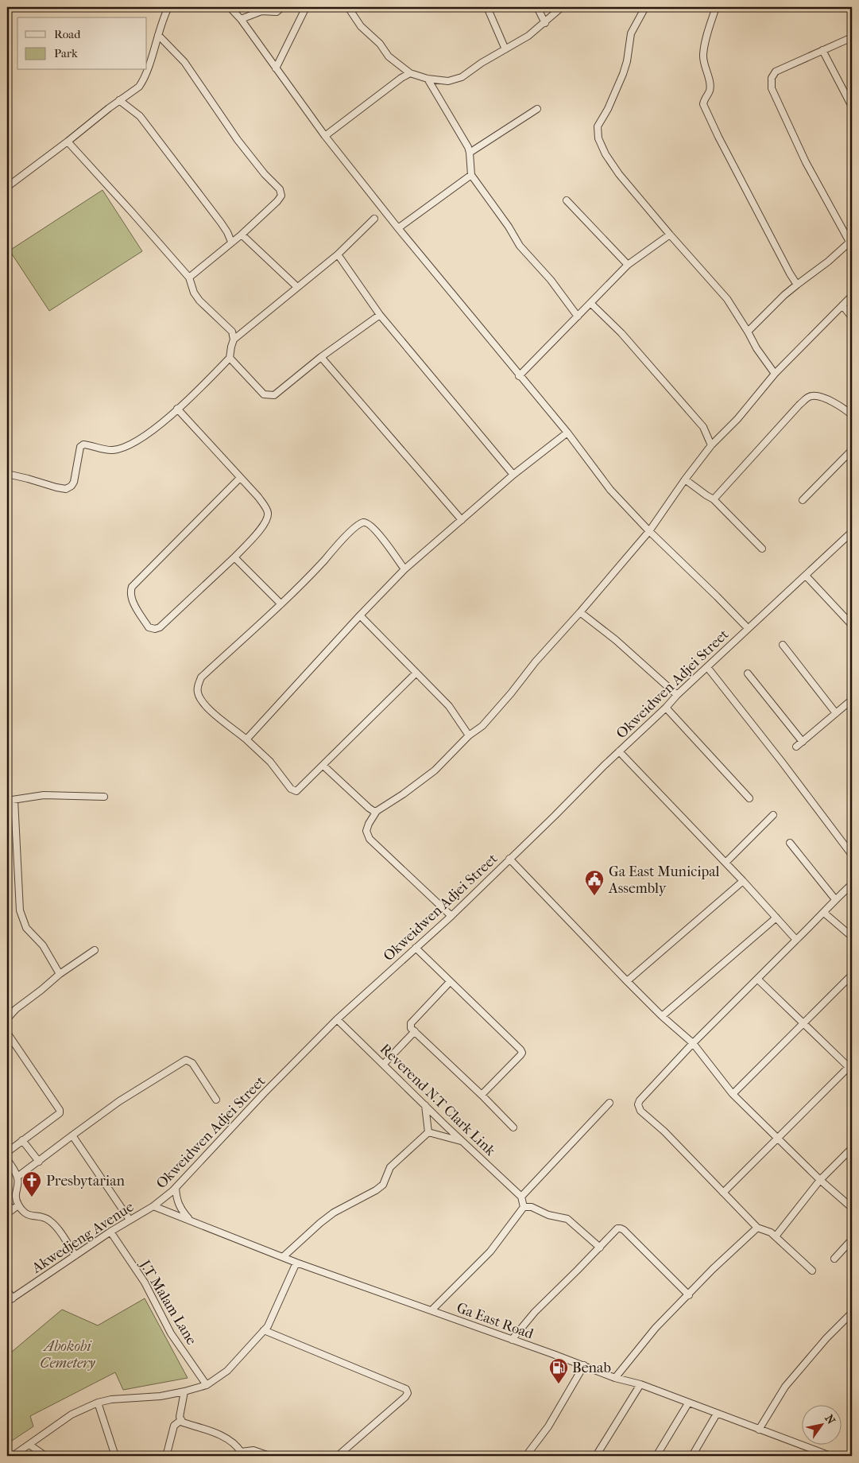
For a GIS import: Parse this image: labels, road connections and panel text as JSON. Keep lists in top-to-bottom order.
{
  "streets": {
    "street": [
      "Okweidwen Adjei Street",
      "Reverend N.T Clark Link",
      "Akwedjeng Avenue",
      "J.T Malam Lane",
      "Ga East Road"
    ]
  },
  "crossings": [
    ["Okweidwen Adjei Street", "Reverend N.T Clark Link"],
    ["Okweidwen Adjei Street", "Akwedjeng Avenue"],
    ["Okweidwen Adjei Street", "Ga East Road"],
    ["Akwedjeng Avenue", "J.T Malam Lane"],
    ["Akwedjeng Avenue", "Ga East Road"]
  ],
  "parks": ["Abokobi Cemetery"],
  "places": {
    "public building": ["Ga East Municipal Assembly"],
    "church": ["Presbytarian"],
    "fuel station": ["Benab"]
  },
  "legend": ["Road", "Park"],
  "north": "top right"
}
